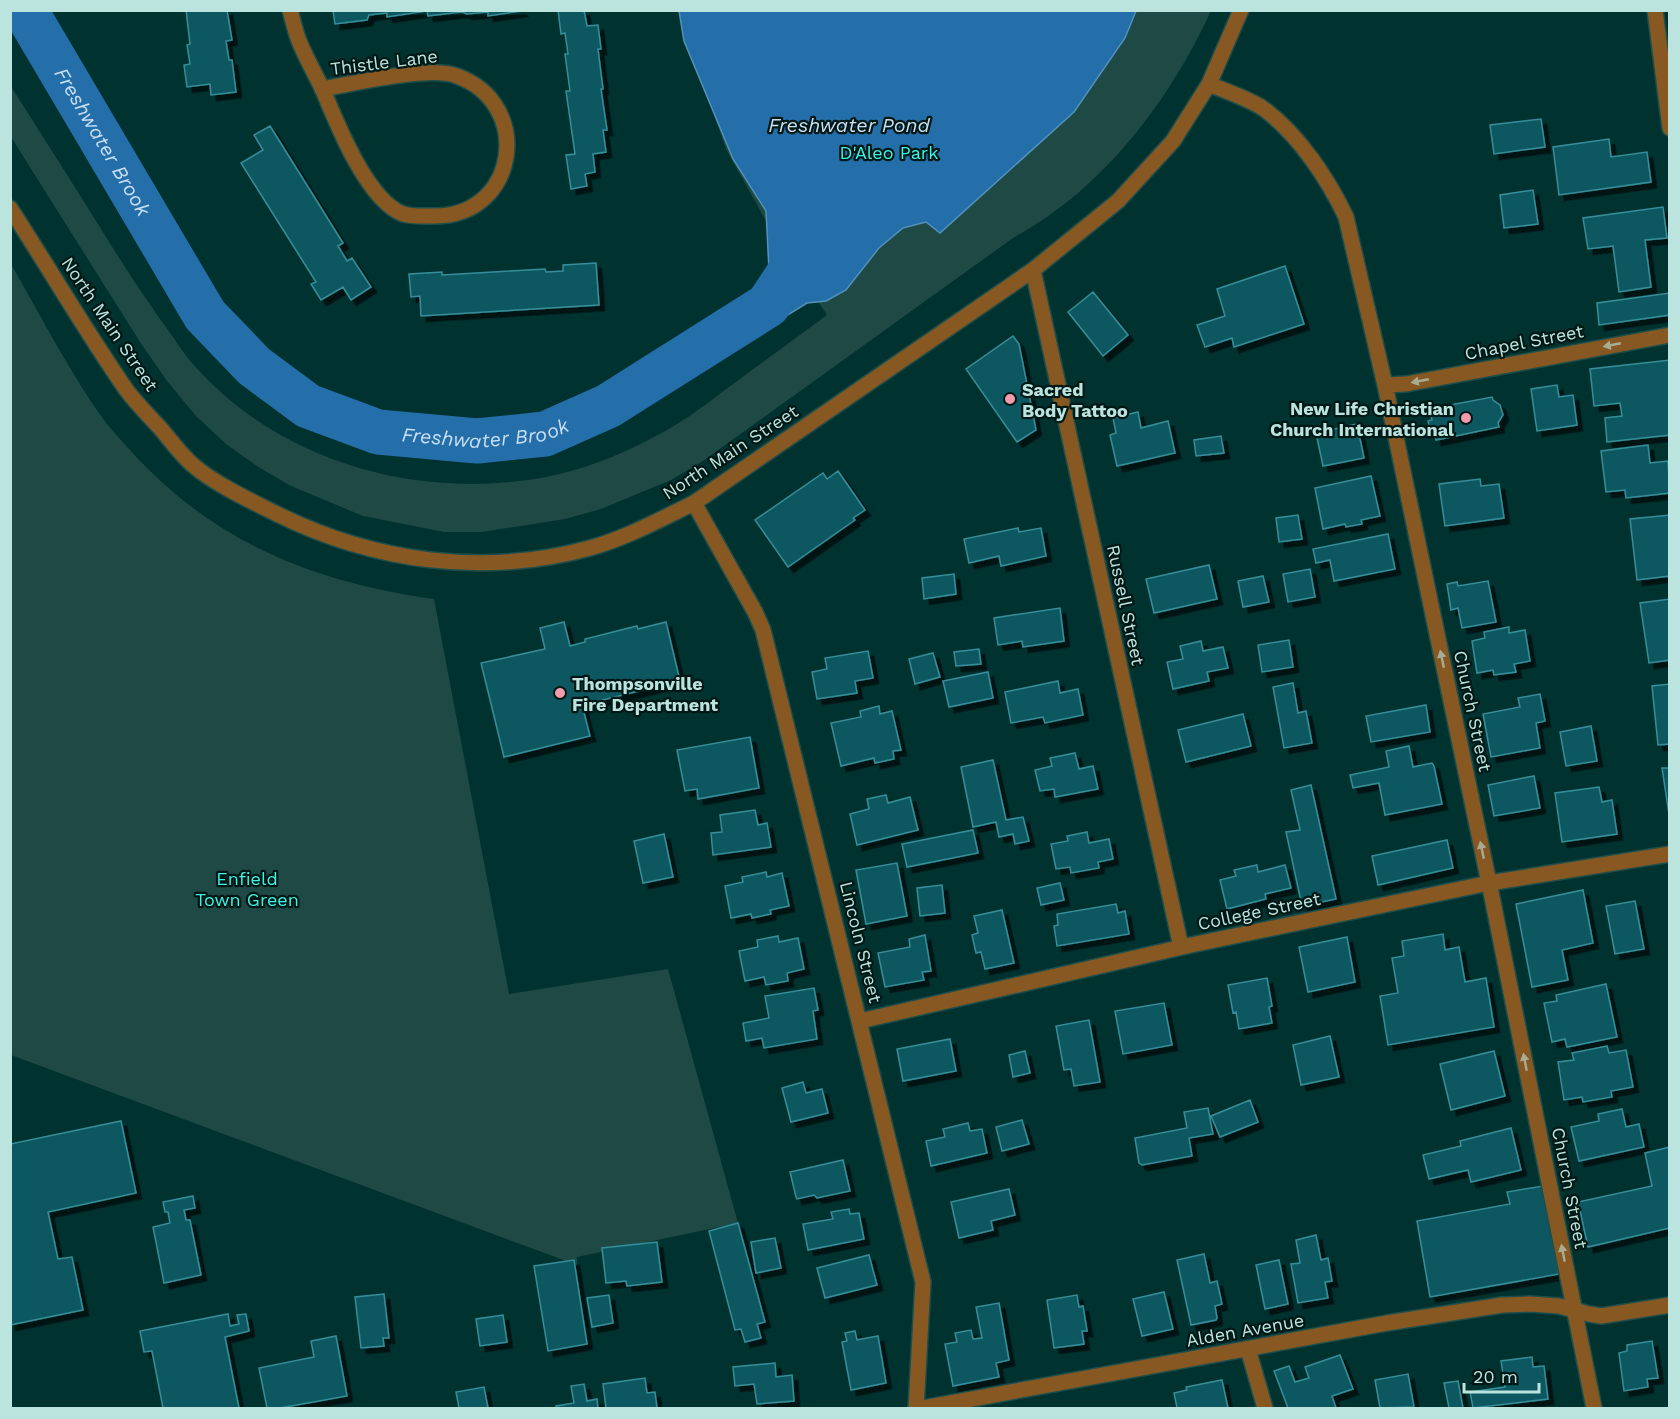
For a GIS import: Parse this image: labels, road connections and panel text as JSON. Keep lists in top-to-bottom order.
{
  "streets": {
    "street": [
      "Thistle Lane",
      "North Main Street",
      "Chapel Street",
      "Russell Street",
      "Church Street",
      "College Street",
      "Lincoln Street",
      "Alden Avenue"
    ]
  },
  "crossings": [
    ["North Main Street", "Russell Street"],
    ["North Main Street", "Church Street"],
    ["North Main Street", "Lincoln Street"],
    ["Chapel Street", "Church Street"],
    ["Russell Street", "College Street"],
    ["Church Street", "College Street"],
    ["Church Street", "Alden Avenue"],
    ["College Street", "Lincoln Street"]
  ],
  "one_way": ["Chapel Street", "Church Street"],
  "water": ["Freshwater Pond", "Freshwater Brook"],
  "parks": ["D'Aleo Park", "Enfield Town Green"],
  "places": ["Sacred Body Tattoo", "New Life Christian Church International", "Thompsonville Fire Department"],
  "scale_bar": "20 m"
}
